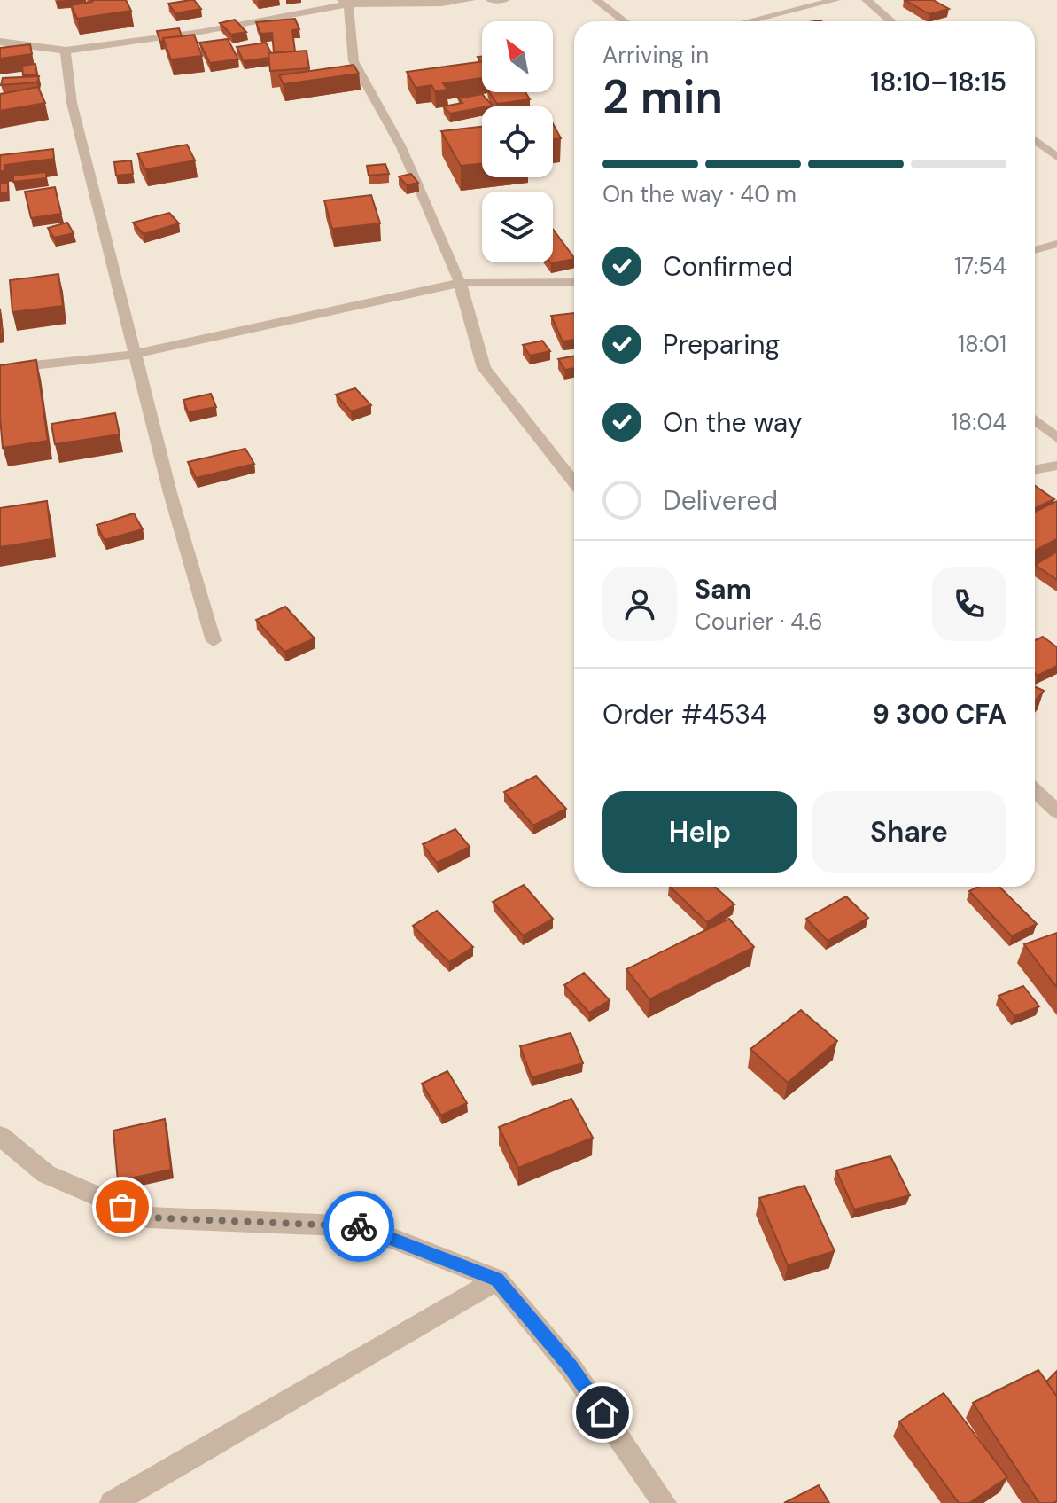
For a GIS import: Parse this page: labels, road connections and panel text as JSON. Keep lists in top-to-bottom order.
{
  "north": "top left",
  "page": {
    "heading": ["2 min", "Arriving in", "18:10–18:15"],
    "panel": [
      "Sam",
      "Courier · 4.6",
      "Order #4534",
      "9 300 CFA"
    ],
    "bar": "On the way · 40 m",
    "list": [
      ["Confirmed", "17:54"],
      ["Preparing", "18:01"],
      ["On the way", "18:04"],
      "Delivered"
    ],
    "buttons": ["Help", "Share"]
  }
}
